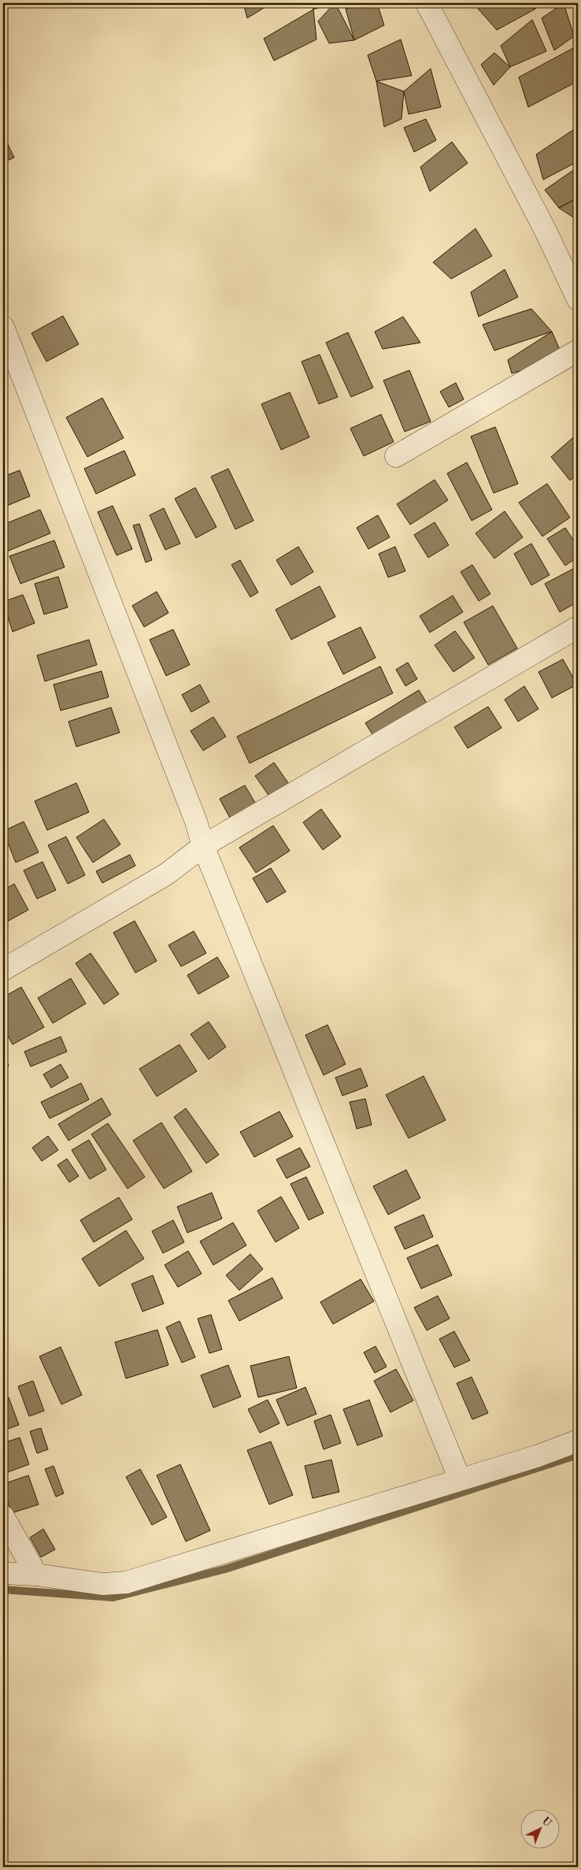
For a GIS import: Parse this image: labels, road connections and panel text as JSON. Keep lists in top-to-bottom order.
{
  "north": "top right"
}
